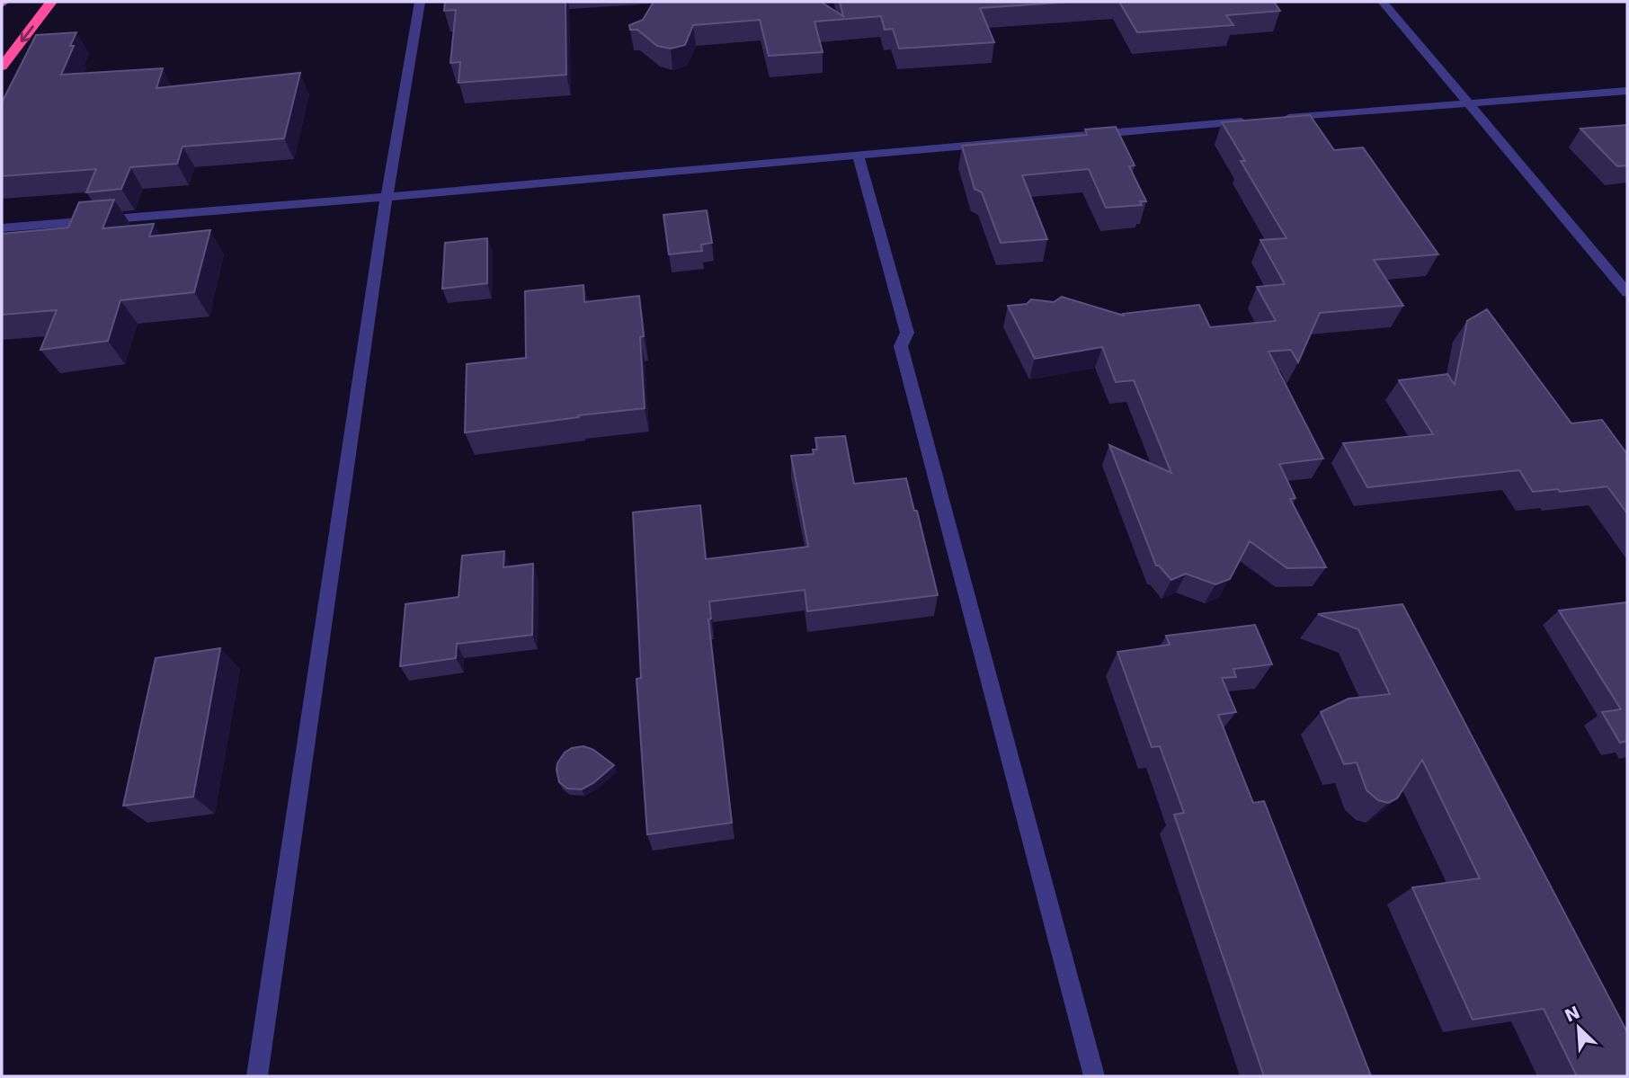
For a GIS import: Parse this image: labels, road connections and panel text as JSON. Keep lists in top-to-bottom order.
{
  "north": "top left"
}
